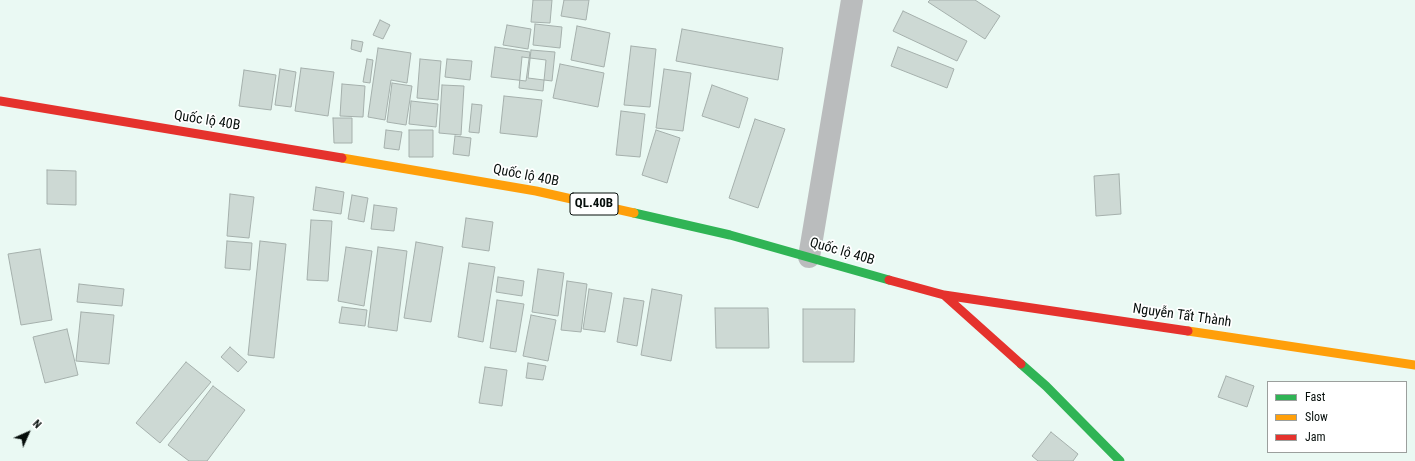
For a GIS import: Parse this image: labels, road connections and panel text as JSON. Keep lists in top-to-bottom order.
{
  "streets": {
    "main road": ["Quốc lộ 40B", "QL.40B", "Nguyễn Tất Thành"]
  },
  "crossings": [
    ["Quốc lộ 40B", "Nguyễn Tất Thành"]
  ],
  "legend": ["Fast", "Slow", "Jam"],
  "north": "top right"
}
